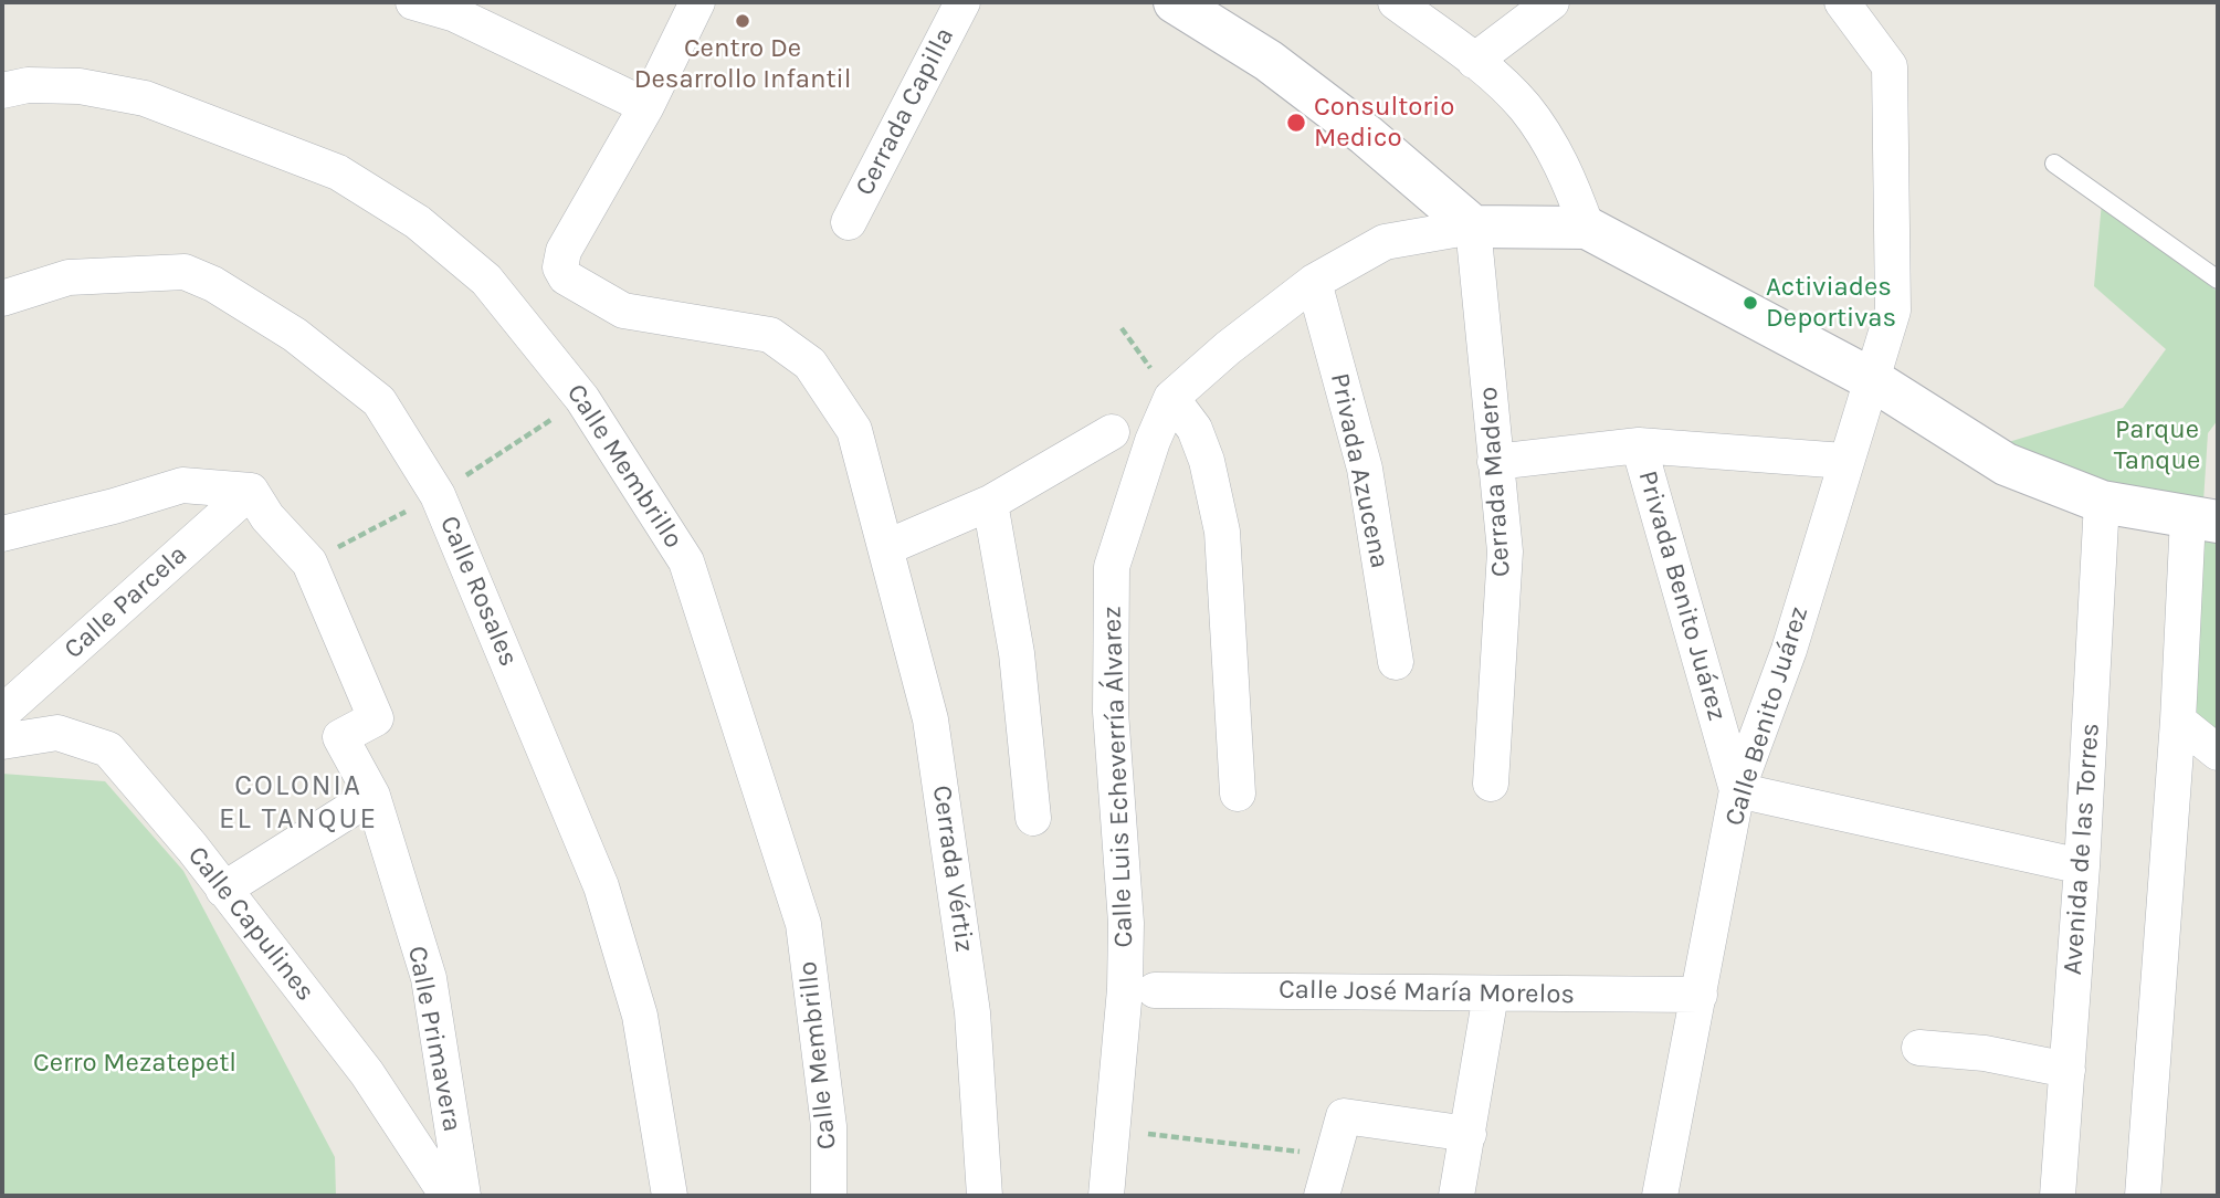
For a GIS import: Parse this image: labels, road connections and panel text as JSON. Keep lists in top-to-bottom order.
{
  "streets": {
    "street": [
      "Cerrada Capilla",
      "Calle Membrillo",
      "Privada Azucena",
      "Cerrada Madero",
      "Calle Rosales",
      "Privada Benito Juárez",
      "Calle Parcela",
      "Calle Benito Juárez",
      "Calle Luis Echeverría Álvarez",
      "Avenida de las Torres",
      "Cerrada Vértiz",
      "Calle Capulines",
      "Calle José María Morelos",
      "Calle Primavera"
    ]
  },
  "crossings": [
    ["Privada Azucena", "Calle Luis Echeverría Álvarez"],
    ["Cerrada Madero", "Calle Luis Echeverría Álvarez"],
    ["Privada Benito Juárez", "Calle Benito Juárez"],
    ["Calle Parcela", "Calle Primavera"],
    ["Calle Benito Juárez", "Calle José María Morelos"]
  ],
  "districts": ["COLONIA EL TANQUE"],
  "parks": ["Parque Tanque", "Cerro Mezatepetl"],
  "places": ["Centro De Desarrollo Infantil", "Consultorio Medico", "Activiades Deportivas"]
}
